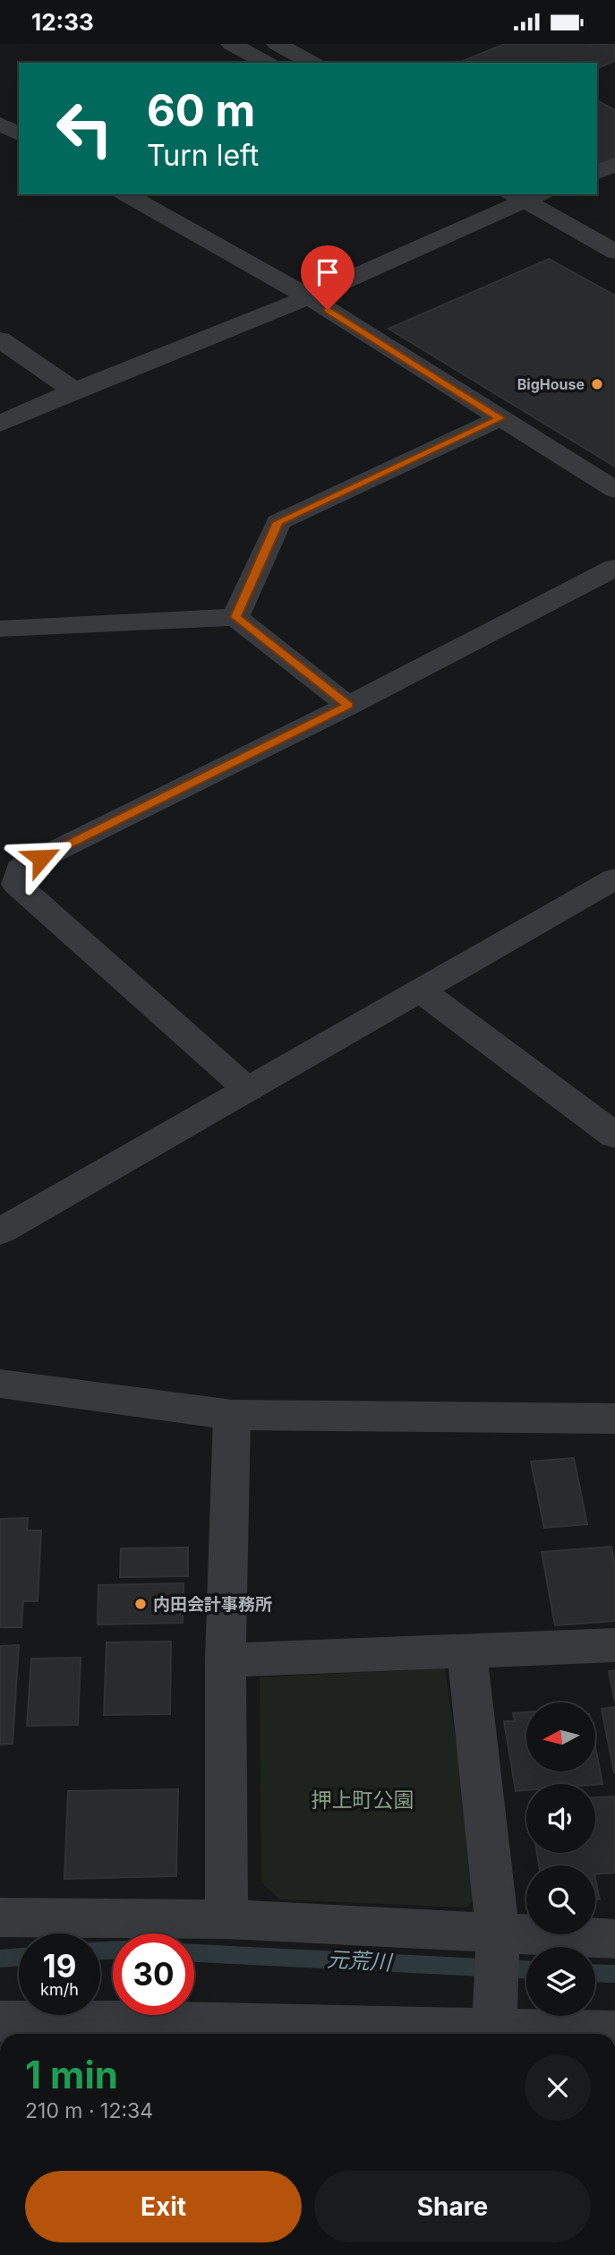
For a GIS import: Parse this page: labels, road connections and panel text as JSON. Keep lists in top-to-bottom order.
{
  "water": ["元荒川"],
  "parks": ["押上町公園"],
  "places": ["BigHouse", "内田会計事務所"],
  "north": "left",
  "page": {
    "status": "12:33",
    "turn": ["60 m", "Turn left"],
    "speed": "19 km/h",
    "limit": "30",
    "heading": ["1 min", "210 m · 12:34"],
    "buttons": ["Exit", "Share"]
  }
}
